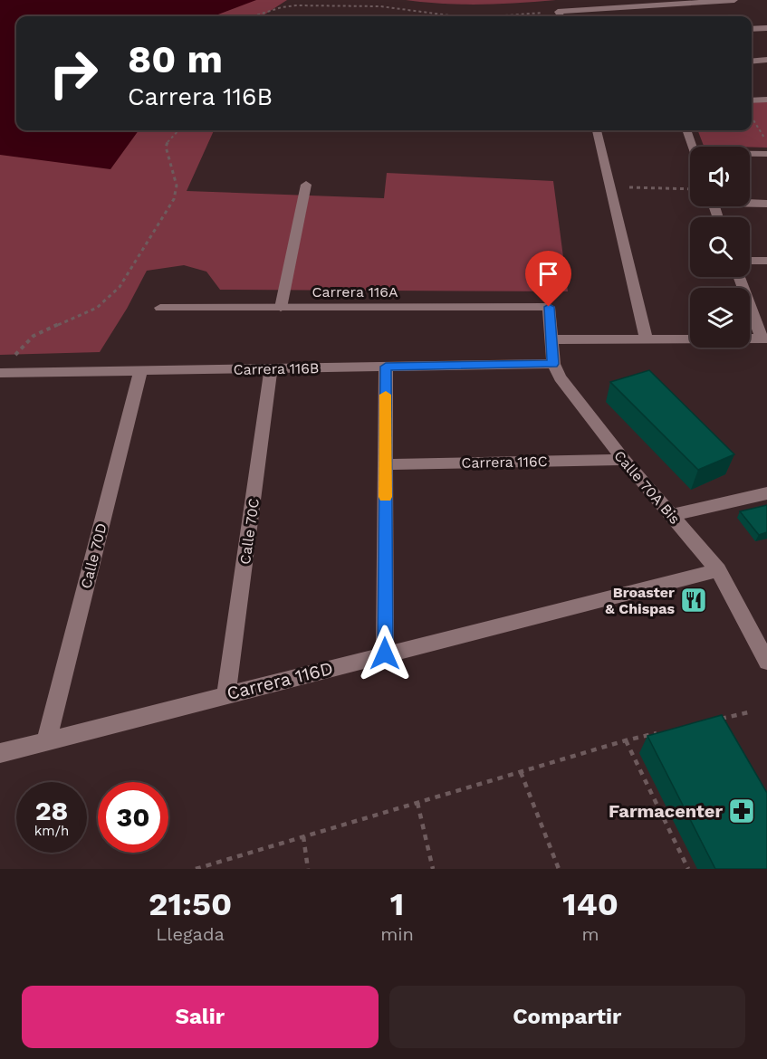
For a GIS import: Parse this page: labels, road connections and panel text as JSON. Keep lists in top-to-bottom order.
{
  "streets": {
    "street": [
      "Carrera 116A",
      "Carrera 116B",
      "Carrera 116C",
      "Calle 70A Bis",
      "Calle 70C",
      "Calle 70D",
      "Carrera 116D"
    ]
  },
  "crossings": [
    ["Carrera 116A", "Calle 70A Bis"],
    ["Carrera 116B", "Calle 70A Bis"],
    ["Carrera 116B", "Calle 70C"],
    ["Carrera 116B", "Calle 70D"],
    ["Carrera 116C", "Calle 70A Bis"],
    ["Calle 70A Bis", "Carrera 116D"],
    ["Calle 70C", "Carrera 116D"],
    ["Calle 70D", "Carrera 116D"]
  ],
  "places": {
    "restaurant": ["Broaster & Chispas"],
    "pharmacy": ["Farmacenter"]
  },
  "page": {
    "turn": ["80 m", "Carrera 116B"],
    "speed": "28 km/h",
    "limit": "30",
    "eta": [
      "21:50",
      "Llegada",
      "1",
      "min",
      "140",
      "m"
    ],
    "buttons": ["Salir", "Compartir"]
  }
}
